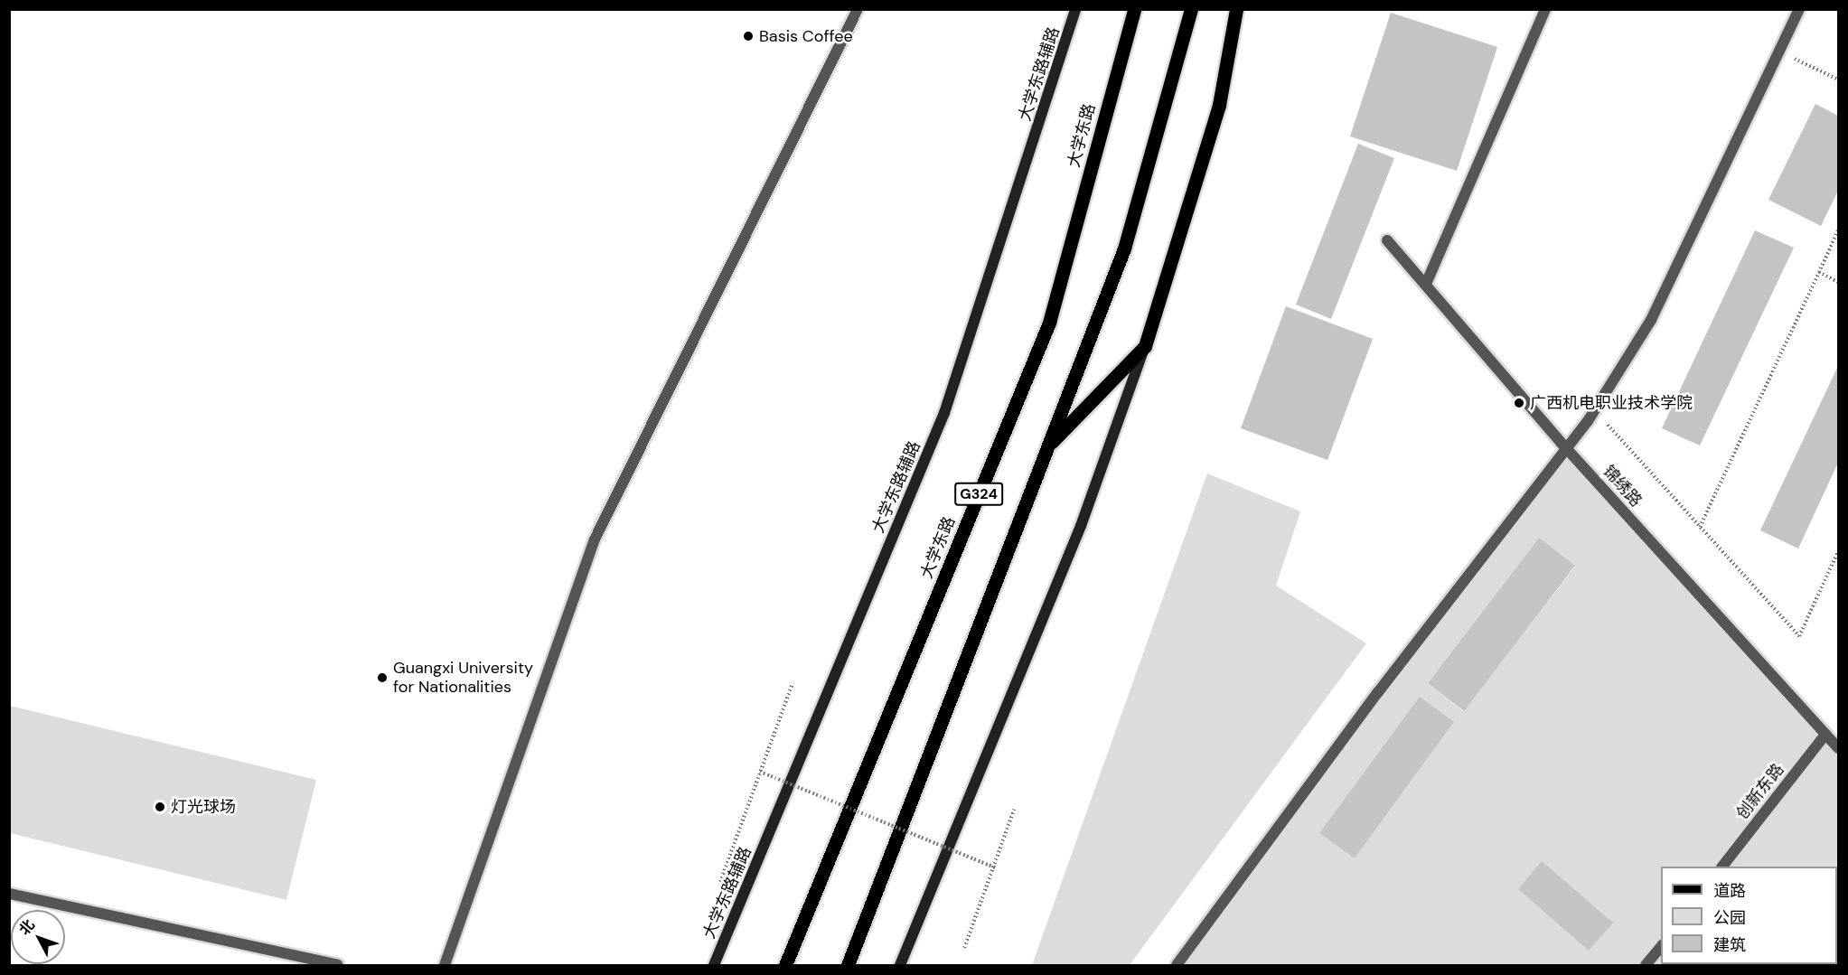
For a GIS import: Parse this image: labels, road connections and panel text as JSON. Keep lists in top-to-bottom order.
{
  "streets": {
    "main road": ["大学东路", "G324"],
    "street": ["大学东路辅路"],
    "lane": ["锦绣路", "创新东路"]
  },
  "crossings": [
    ["锦绣路", "创新东路"]
  ],
  "places": [
    "Basis Coffee",
    "广西机电职业技术学院",
    "Guangxi University for Nationalities",
    "灯光球场"
  ],
  "legend": ["道路", "公园", "建筑"],
  "north": "top left"
}
